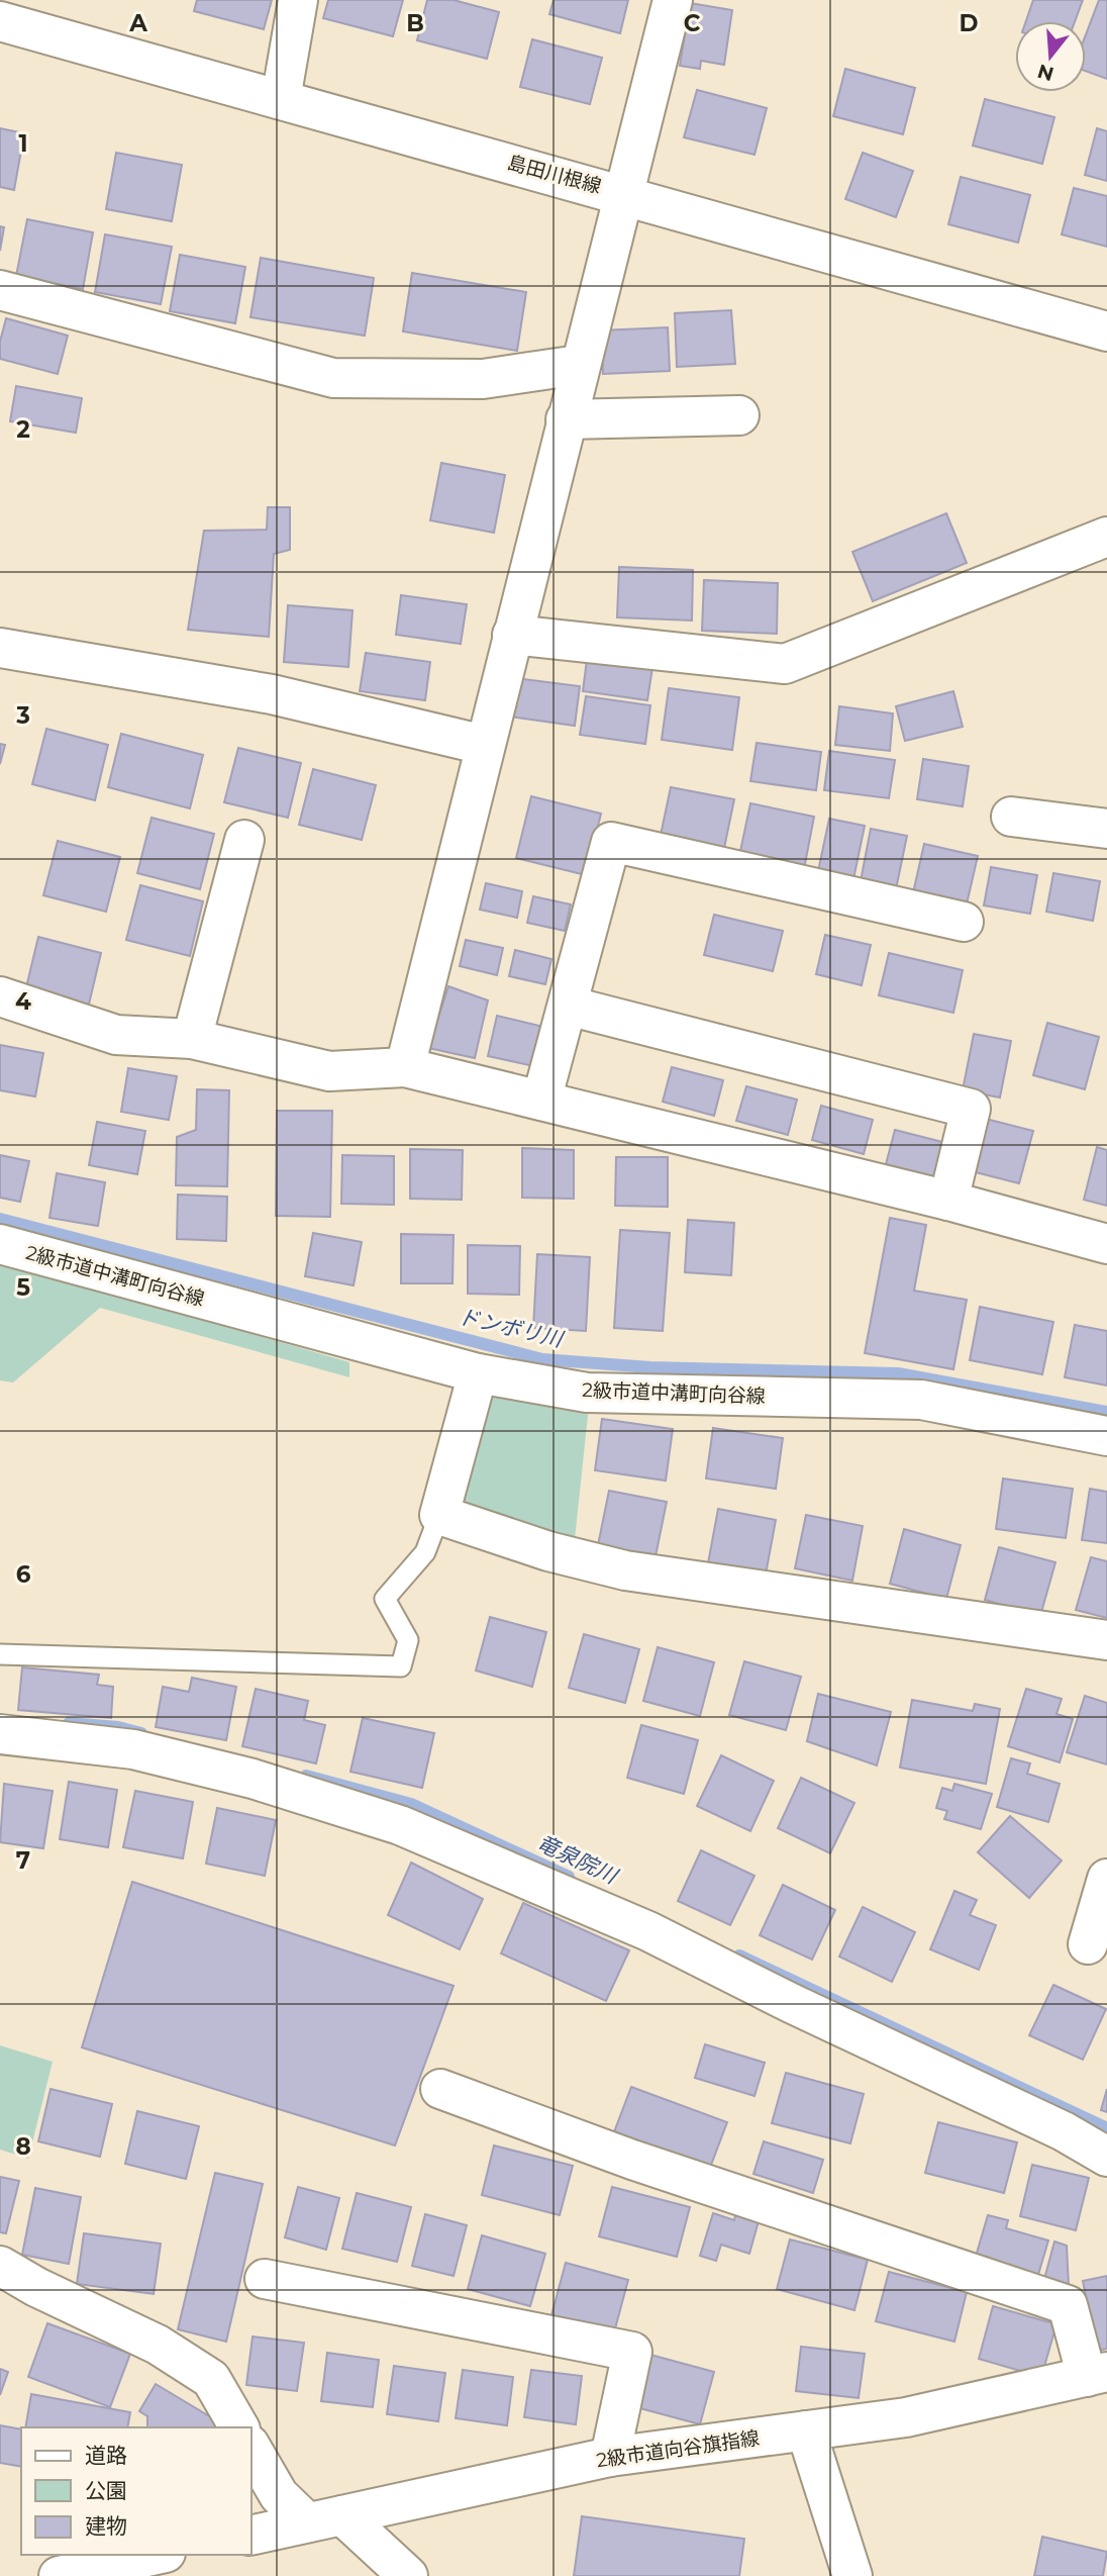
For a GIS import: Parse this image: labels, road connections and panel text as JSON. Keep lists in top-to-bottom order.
{
  "streets": {
    "street": ["島田川根線", "2級市道中溝町向谷線", "2級市道向谷旗指線"]
  },
  "water": ["ドンボリ川", "竜泉院川"],
  "legend": ["道路", "公園", "建物"],
  "north": "bottom",
  "grid": {
    "columns": [
      "A",
      "B",
      "C",
      "D"
    ],
    "rows": [
      "1",
      "2",
      "3",
      "4",
      "5",
      "6",
      "7",
      "8"
    ]
  }
}
